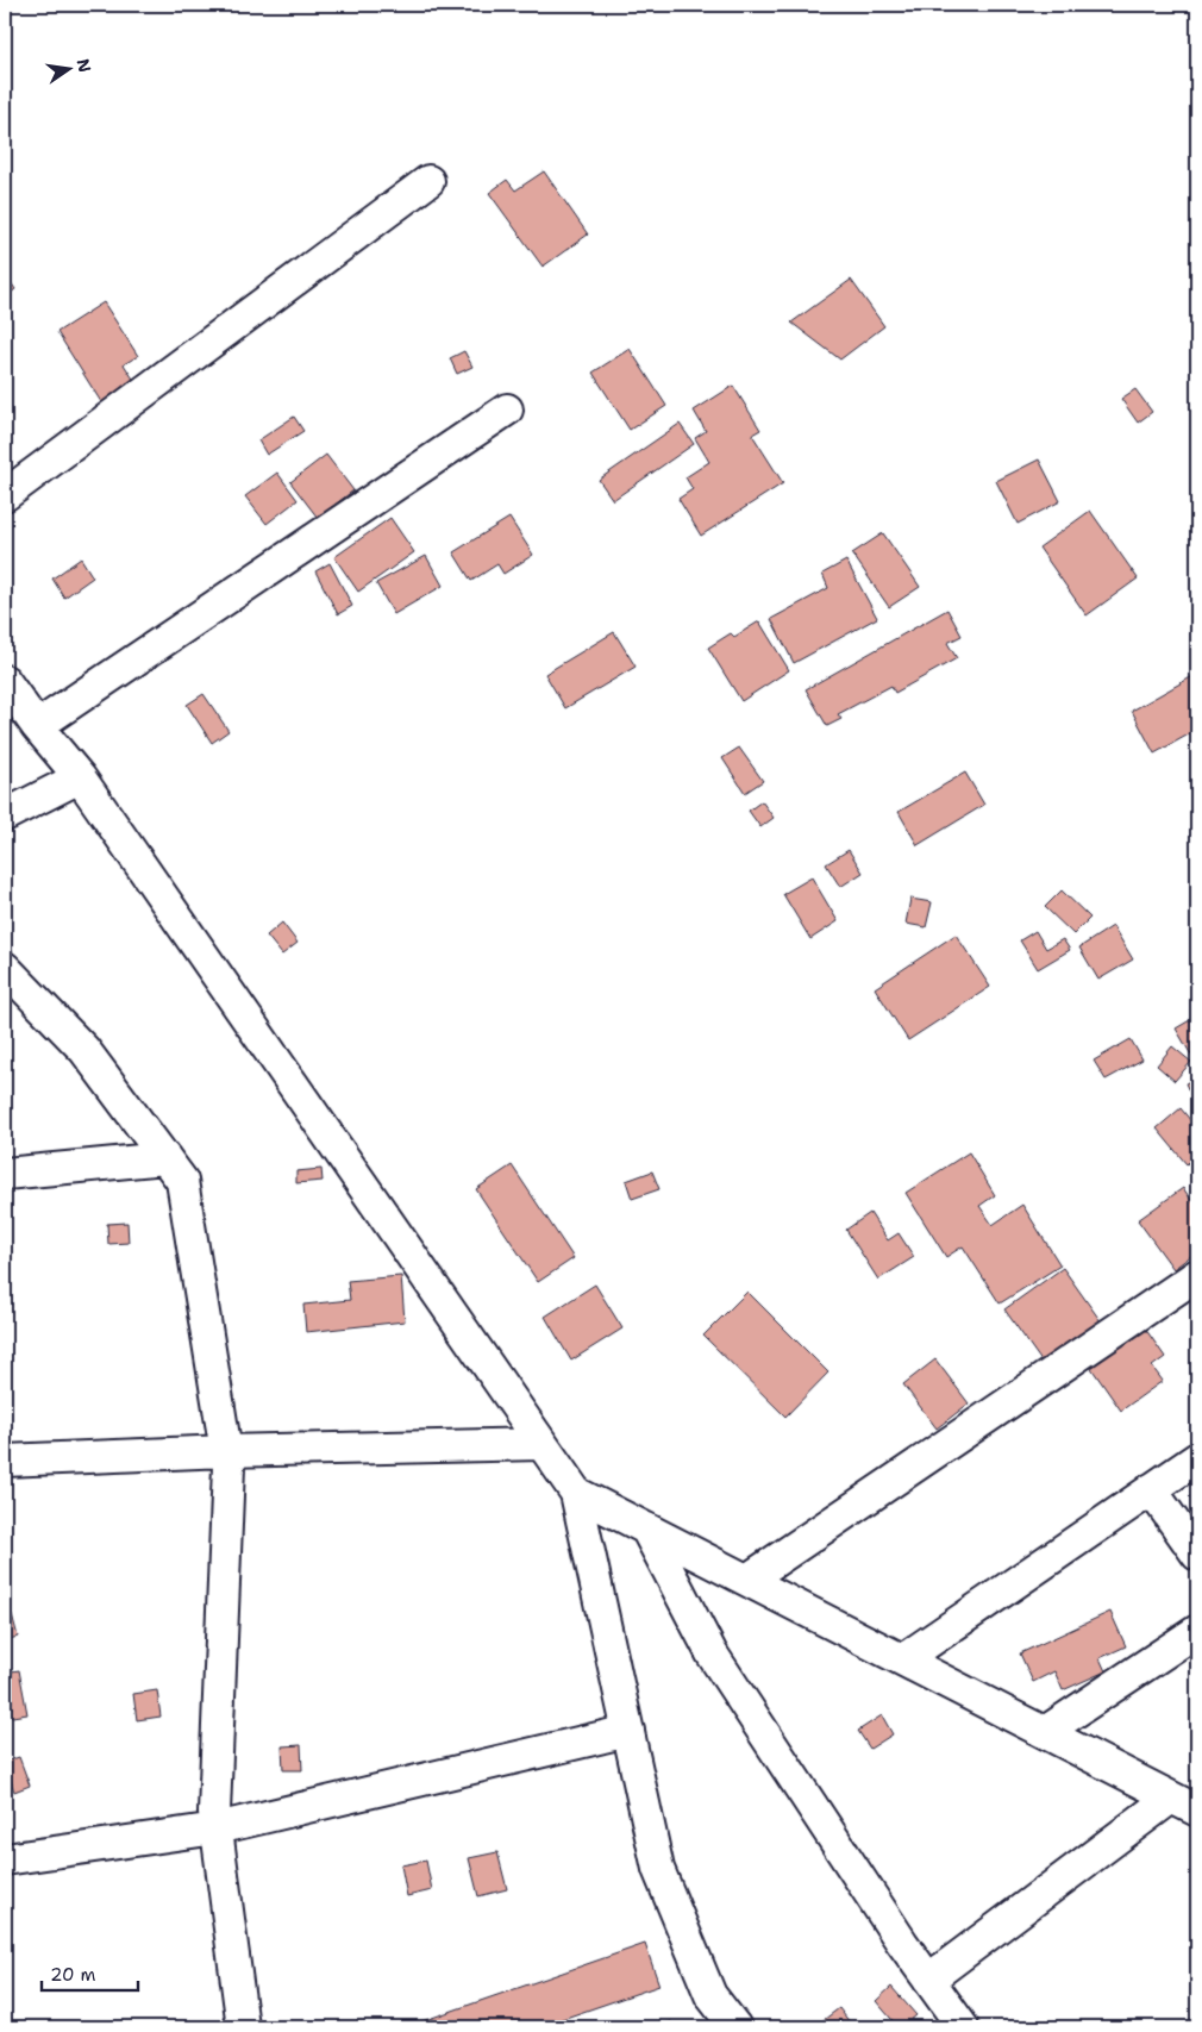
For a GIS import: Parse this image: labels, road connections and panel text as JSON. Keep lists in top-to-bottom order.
{
  "scale_bar": "20 m",
  "north": "right"
}
